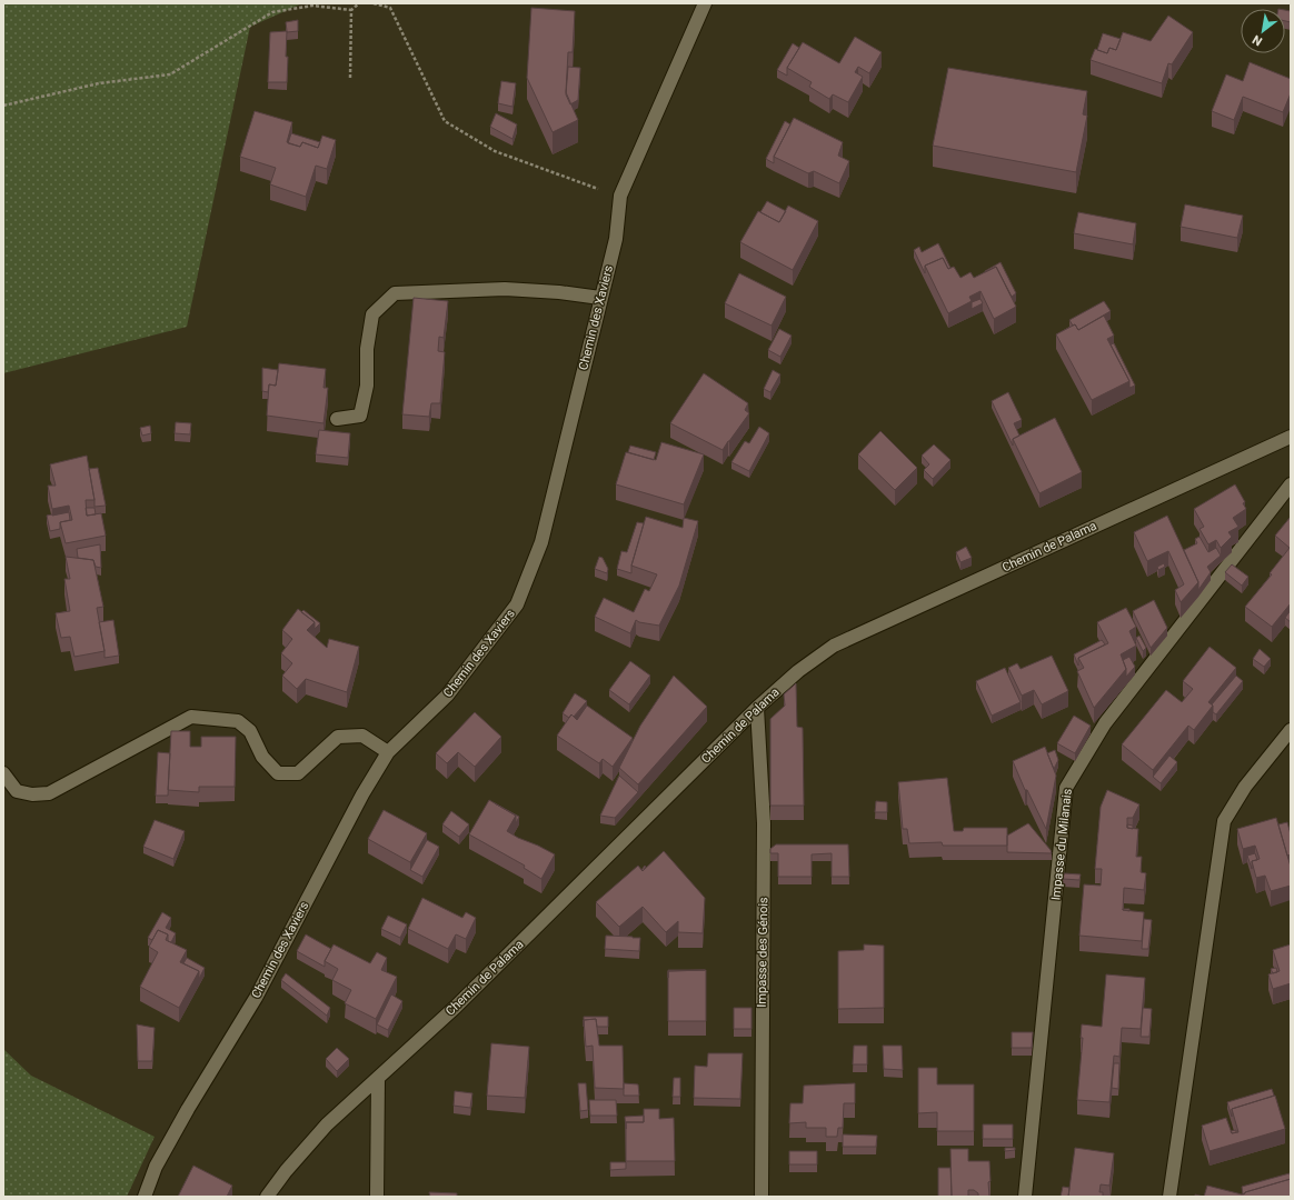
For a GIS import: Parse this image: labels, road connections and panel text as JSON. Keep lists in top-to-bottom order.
{
  "streets": {
    "street": [
      "Chemin des Xaviers",
      "Chemin de Palama",
      "Impasse du Milanais",
      "Impasse des Génois"
    ]
  },
  "crossings": [
    ["Chemin de Palama", "Impasse des Génois"]
  ],
  "north": "bottom left"
}
